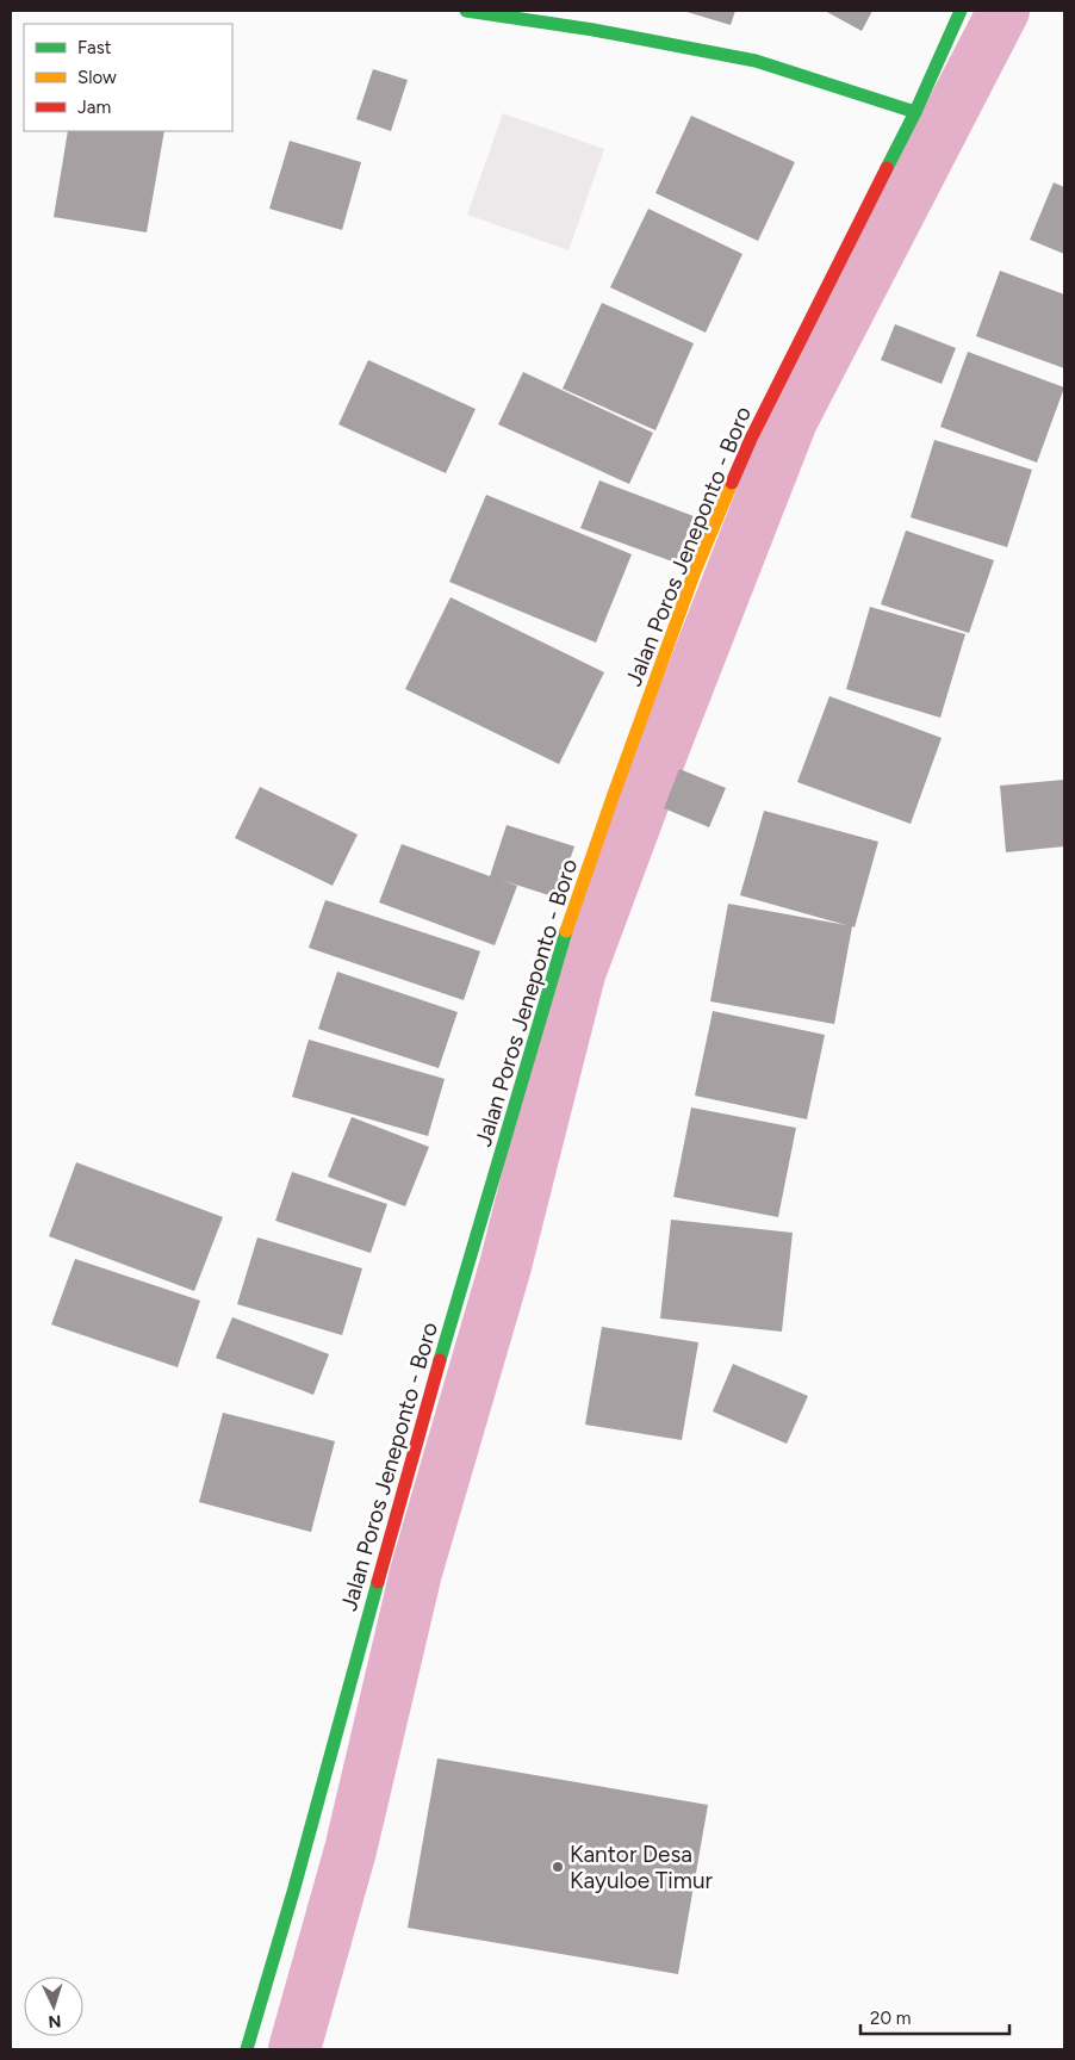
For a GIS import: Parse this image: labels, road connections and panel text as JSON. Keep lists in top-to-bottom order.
{
  "streets": {
    "main road": ["Jalan Poros Jeneponto - Boro"]
  },
  "places": ["Kantor Desa Kayuloe Timur"],
  "legend": ["Fast", "Slow", "Jam"],
  "scale_bar": "20 m",
  "north": "bottom"
}
